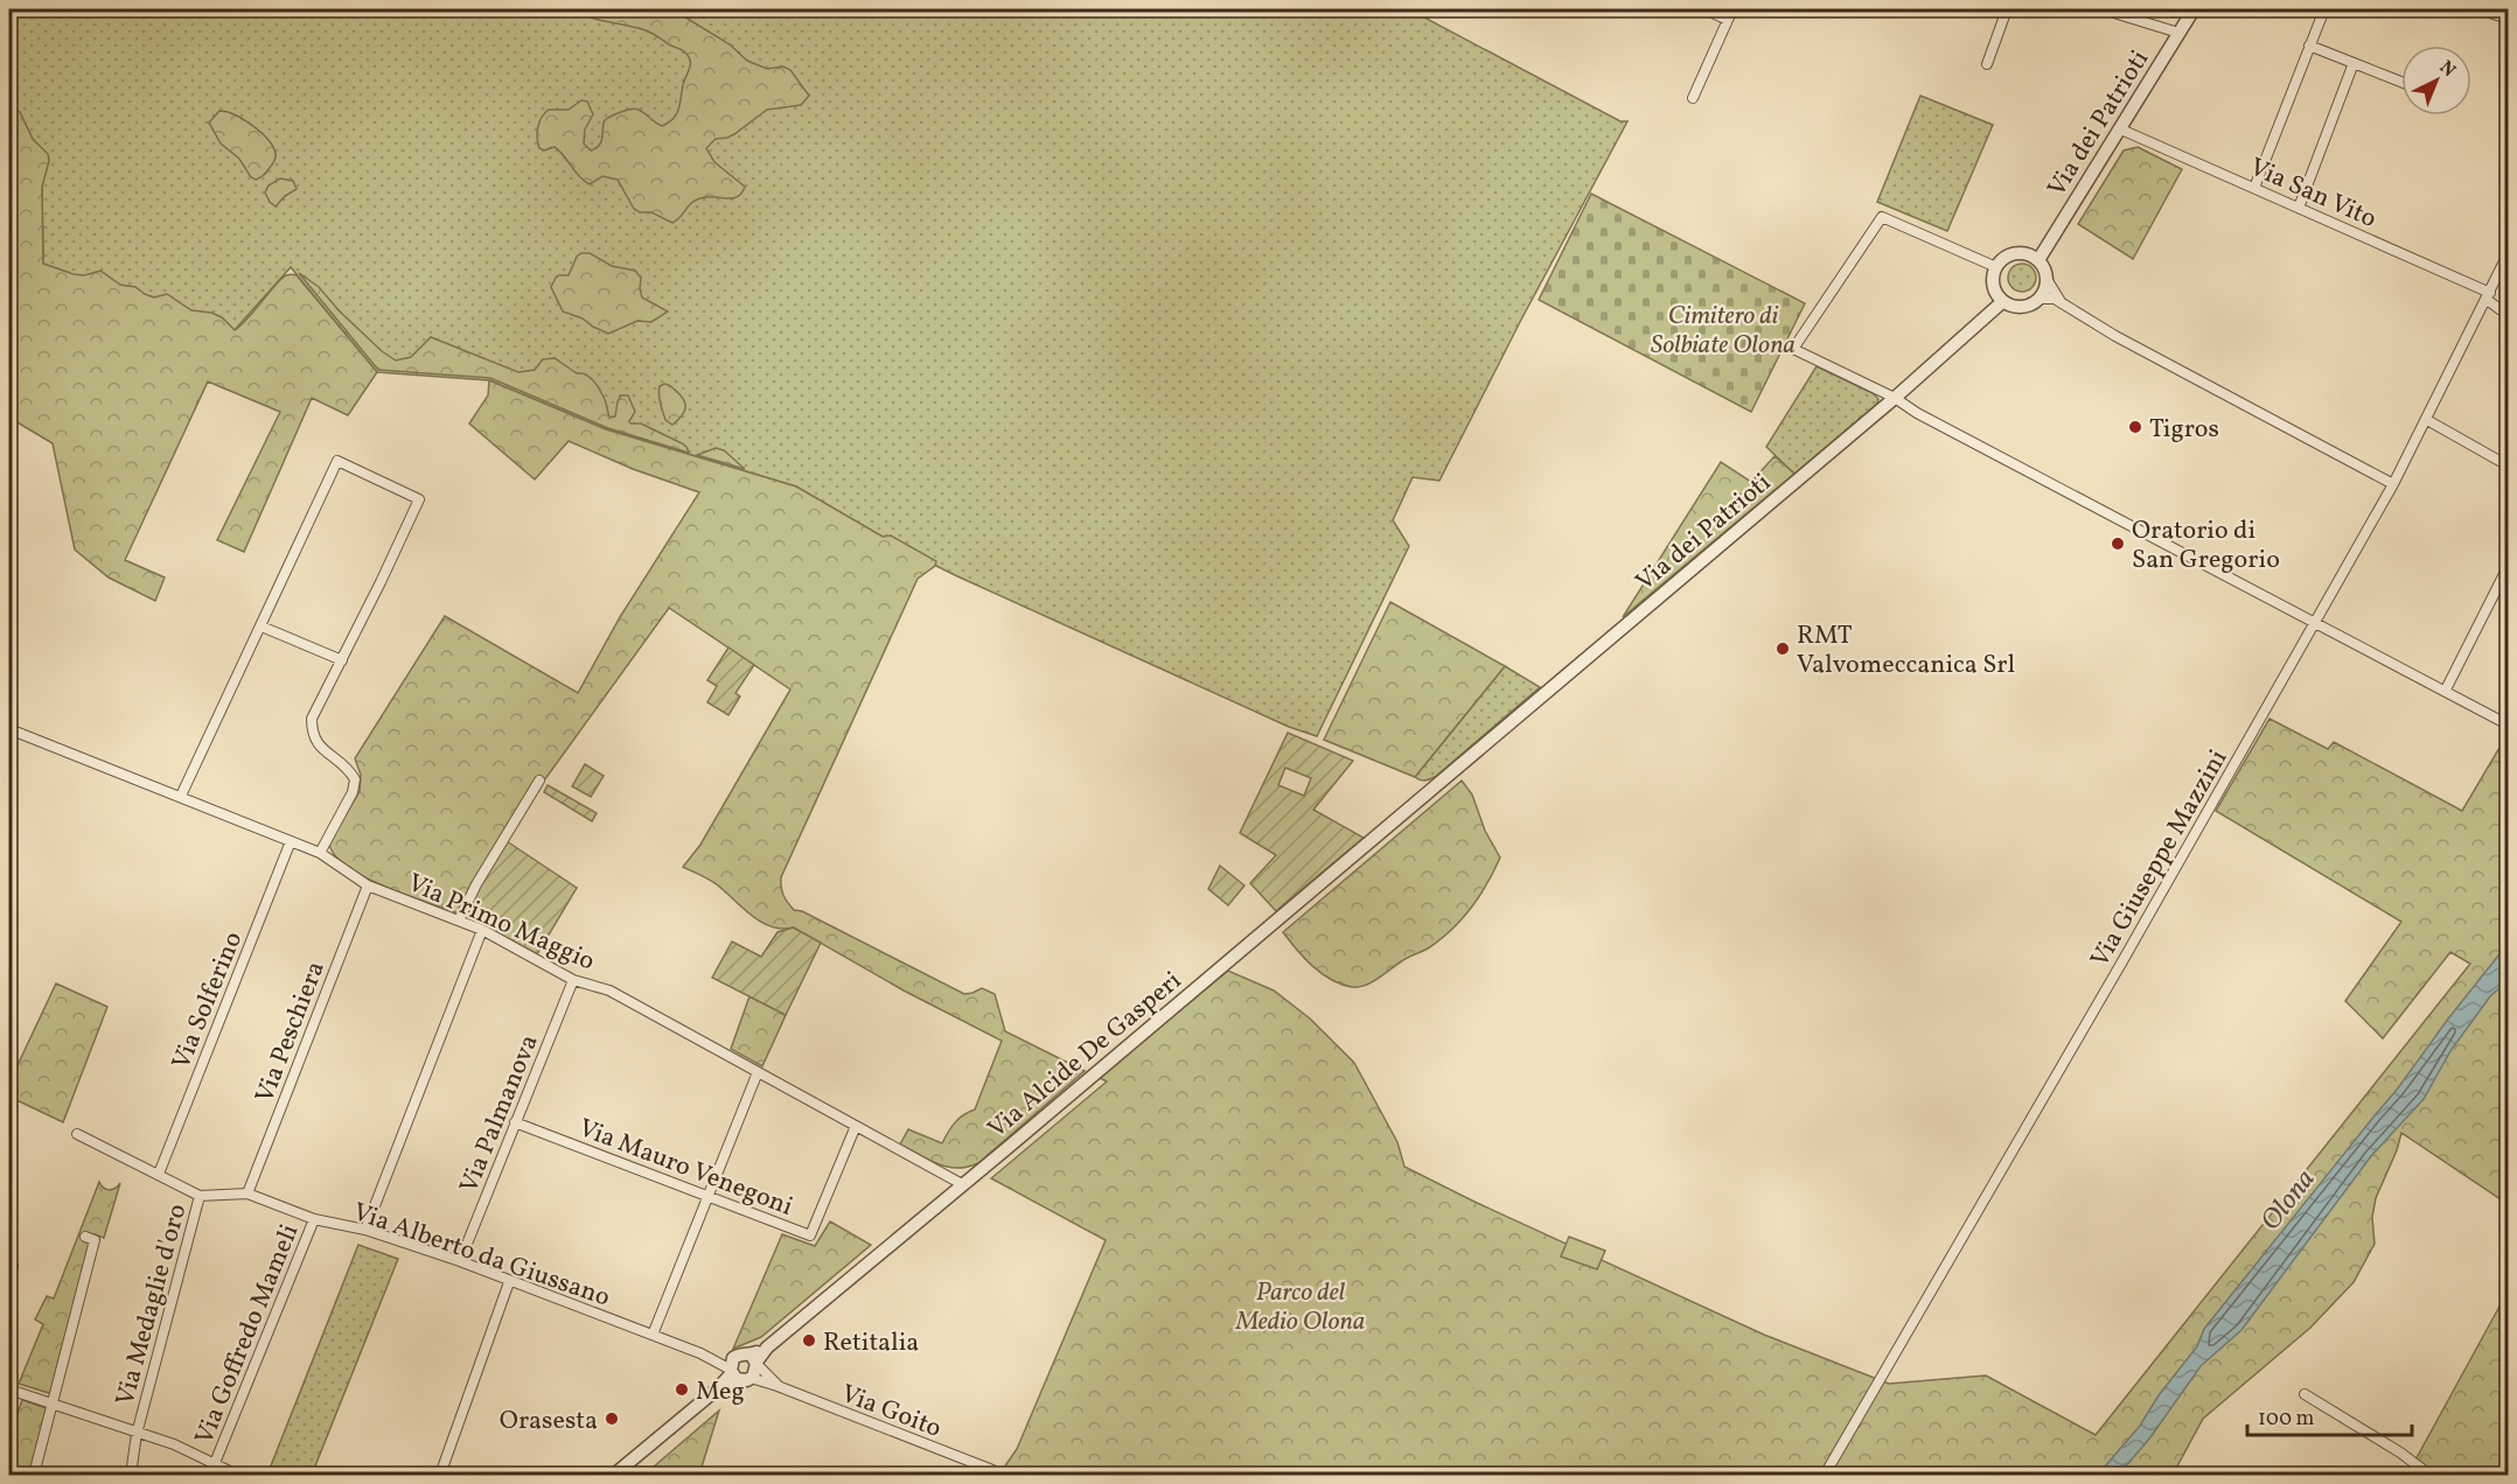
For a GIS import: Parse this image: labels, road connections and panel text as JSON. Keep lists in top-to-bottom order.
{
  "streets": {
    "street": [
      "Via dei Patrioti",
      "Via San Vito",
      "Via Giuseppe Mazzini",
      "Via Primo Maggio",
      "Via Solferino",
      "Via Peschiera",
      "Via Alcide De Gasperi",
      "Via Palmanova",
      "Via Mauro Venegoni",
      "Via Alberto da Giussano",
      "Via Medaglie d'oro",
      "Via Goffredo Mameli",
      "Via Goito"
    ]
  },
  "crossings": [
    ["Via dei Patrioti", "Via San Vito"],
    ["Via dei Patrioti", "Via Alcide De Gasperi"],
    ["Via San Vito", "Via Giuseppe Mazzini"],
    ["Via Primo Maggio", "Via Solferino"],
    ["Via Primo Maggio", "Via Peschiera"],
    ["Via Primo Maggio", "Via Alcide De Gasperi"],
    ["Via Primo Maggio", "Via Palmanova"],
    ["Via Primo Maggio", "Via Mauro Venegoni"],
    ["Via Solferino", "Via Medaglie d'oro"],
    ["Via Peschiera", "Via Alberto da Giussano"],
    ["Via Alcide De Gasperi", "Via Alberto da Giussano"],
    ["Via Alcide De Gasperi", "Via Goito"],
    ["Via Palmanova", "Via Mauro Venegoni"],
    ["Via Palmanova", "Via Alberto da Giussano"],
    ["Via Alberto da Giussano", "Via Medaglie d'oro"],
    ["Via Alberto da Giussano", "Via Goffredo Mameli"]
  ],
  "water": ["Olona"],
  "parks": ["Cimitero di Solbiate Olona", "Parco del Medio Olona"],
  "places": [
    "Tigros",
    "Oratorio di San Gregorio",
    "RMT Valvomeccanica Srl",
    "Retitalia",
    "Meg",
    "Orasesta"
  ],
  "scale_bar": "100 m",
  "north": "top right"
}
